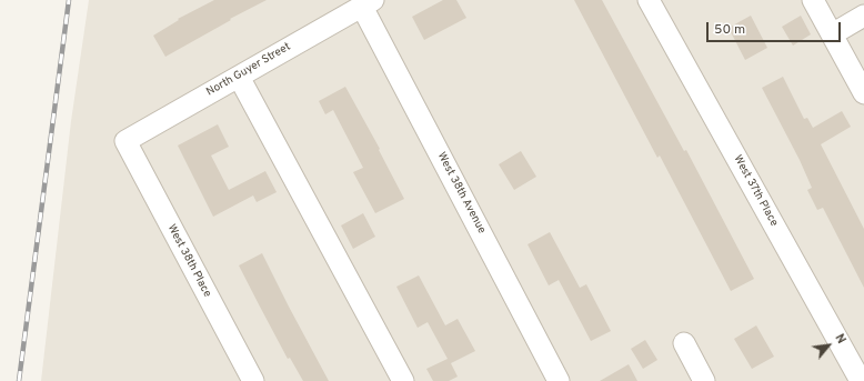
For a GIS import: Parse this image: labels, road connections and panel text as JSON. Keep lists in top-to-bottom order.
{
  "streets": {
    "street": [
      "North Guyer Street",
      "West 37th Place",
      "West 38th Avenue",
      "West 38th Place"
    ]
  },
  "crossings": [
    ["North Guyer Street", "West 38th Avenue"],
    ["North Guyer Street", "West 38th Place"]
  ],
  "scale_bar": "50 m",
  "north": "top right"
}
